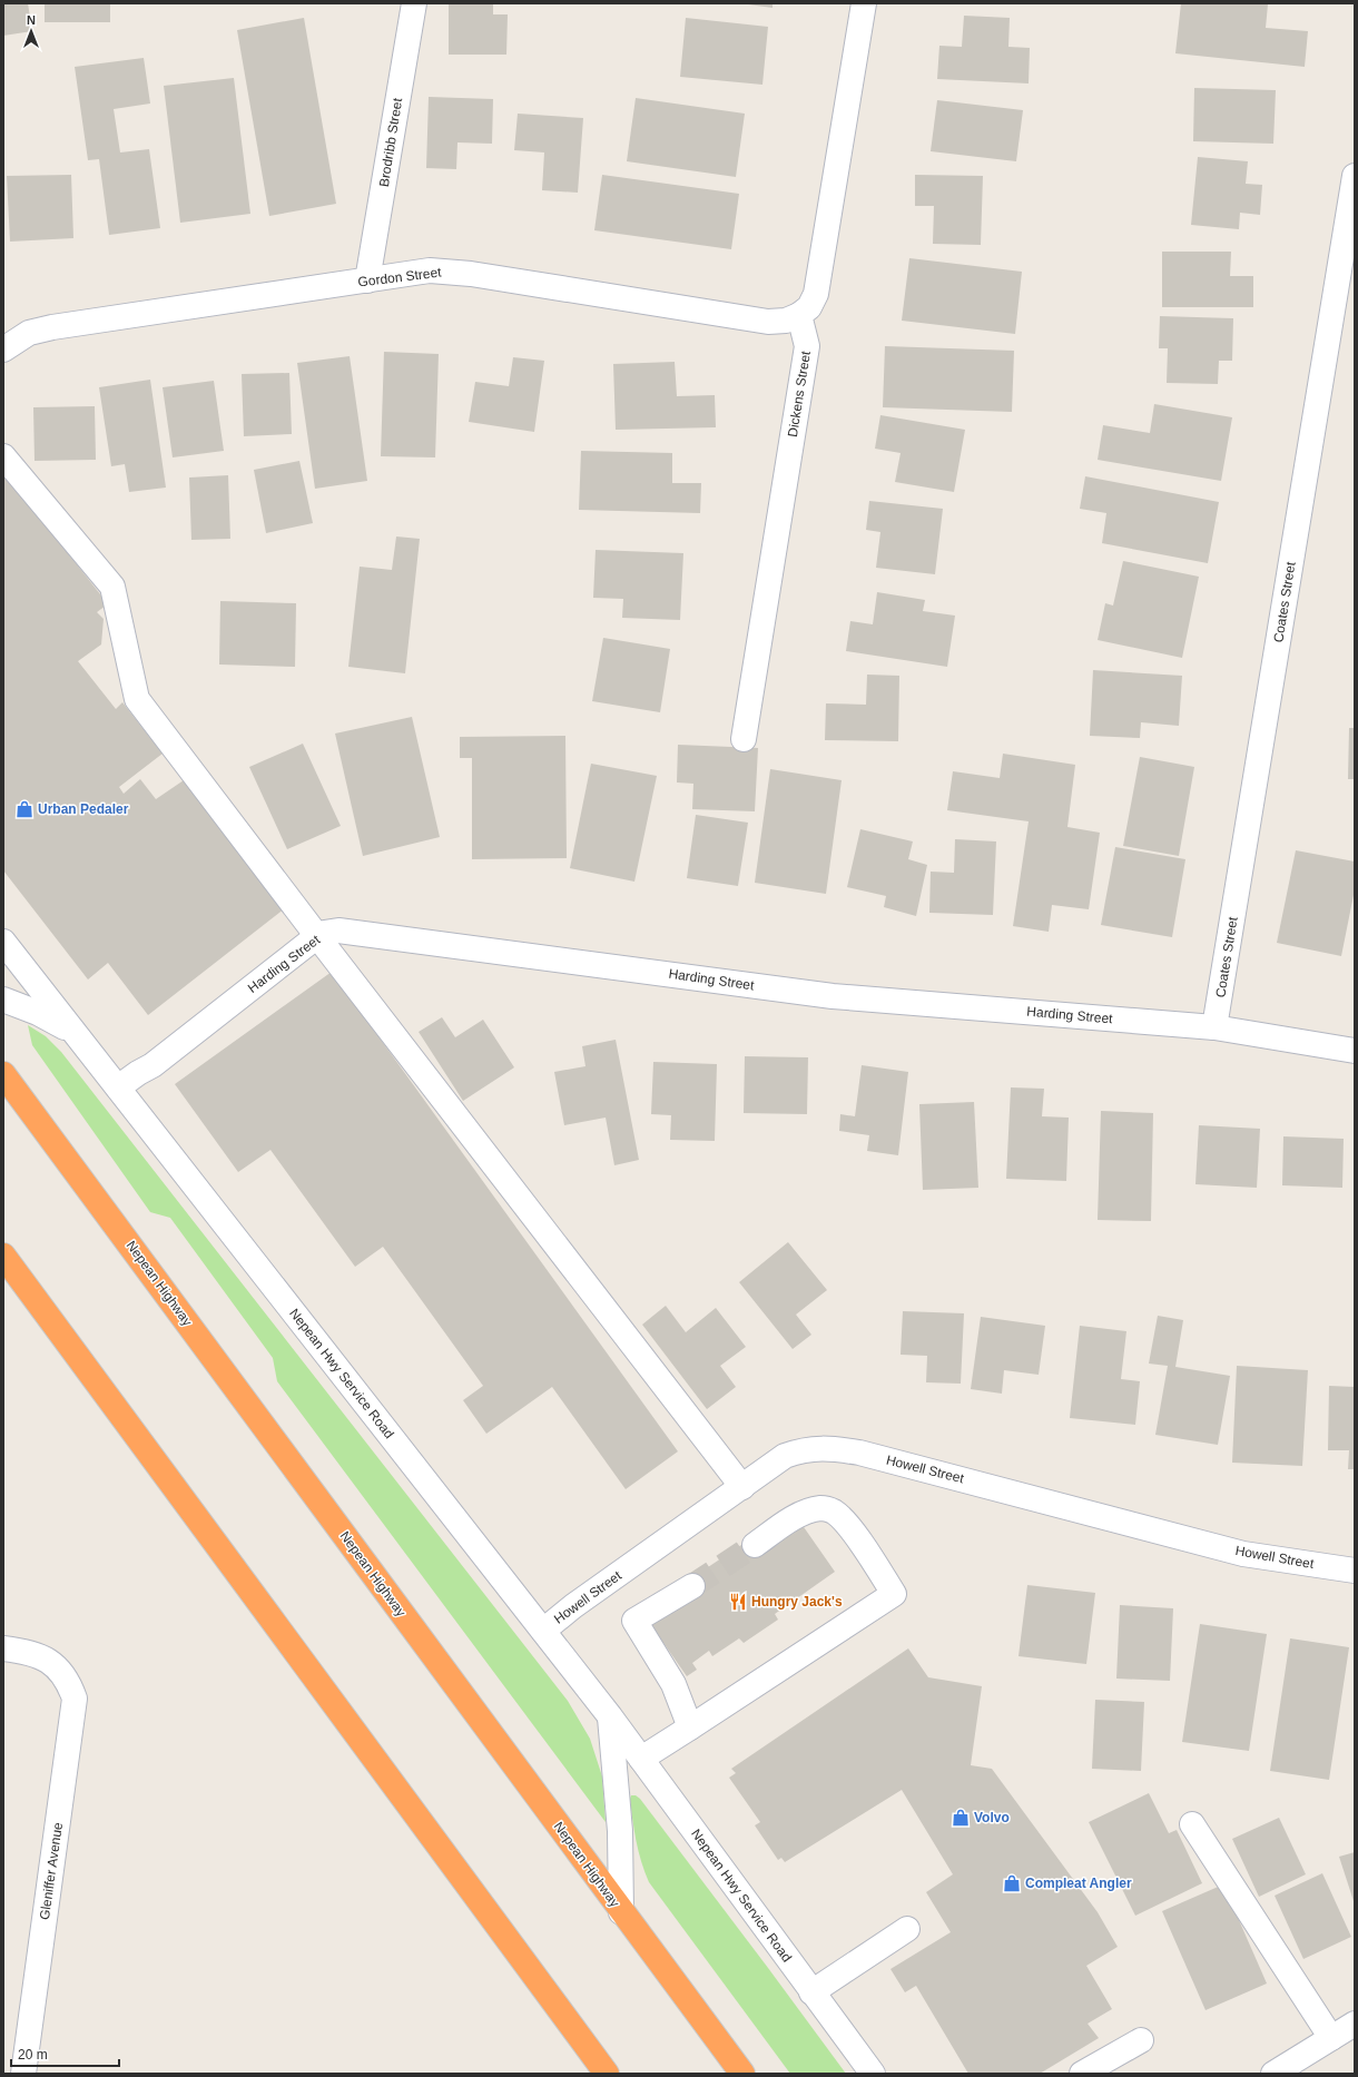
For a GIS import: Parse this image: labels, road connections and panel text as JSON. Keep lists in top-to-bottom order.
{
  "streets": {
    "highway": ["Nepean Highway"],
    "street": [
      "Brodribb Street",
      "Gordon Street",
      "Dickens Street",
      "Coates Street",
      "Harding Street",
      "Nepean Hwy Service Road",
      "Howell Street",
      "Gleniffer Avenue"
    ]
  },
  "crossings": [
    ["Brodribb Street", "Gordon Street"],
    ["Gordon Street", "Dickens Street"],
    ["Coates Street", "Harding Street"],
    ["Harding Street", "Nepean Hwy Service Road"],
    ["Nepean Hwy Service Road", "Howell Street"]
  ],
  "places": {
    "shop": ["Urban Pedaler", "Volvo", "Compleat Angler"],
    "restaurant": ["Hungry Jack's"]
  },
  "scale_bar": "20 m",
  "north": "top"
}
